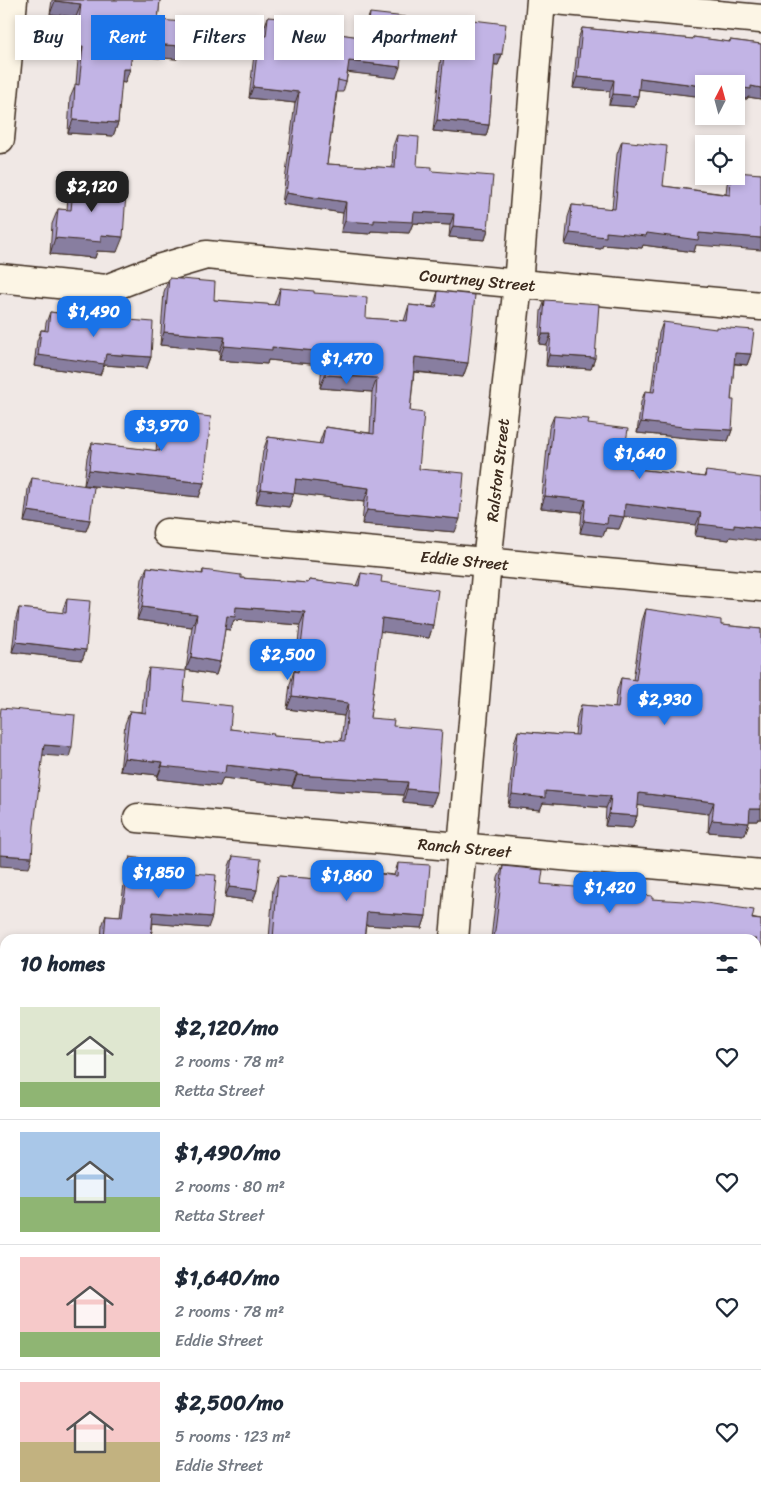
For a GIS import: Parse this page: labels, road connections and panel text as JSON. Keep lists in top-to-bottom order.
{
  "streets": {
    "street": [
      "Courtney Street",
      "Ralston Street",
      "Eddie Street",
      "Ranch Street"
    ]
  },
  "crossings": [
    ["Courtney Street", "Ralston Street"],
    ["Ralston Street", "Eddie Street"],
    ["Ralston Street", "Ranch Street"]
  ],
  "north": "top",
  "page": {
    "chip": [
      "Buy",
      "Rent",
      "Filters",
      "New",
      "Apartment"
    ],
    "price": [
      "$2,120",
      "$1,490",
      "$1,470",
      "$3,970",
      "$1,640",
      "$2,500",
      "$2,930",
      "$1,850",
      "$1,860",
      "$1,420"
    ],
    "heading": "10 homes",
    "list": [
      {
        "name": "$2,120/mo",
        "note": "2 rooms · 78 m² · Retta Street"
      },
      {
        "name": "$1,490/mo",
        "note": "2 rooms · 80 m² · Retta Street"
      },
      {
        "name": "$1,640/mo",
        "note": "2 rooms · 78 m² · Eddie Street"
      },
      {
        "name": "$2,500/mo",
        "note": "5 rooms · 123 m² · Eddie Street"
      }
    ]
  }
}
